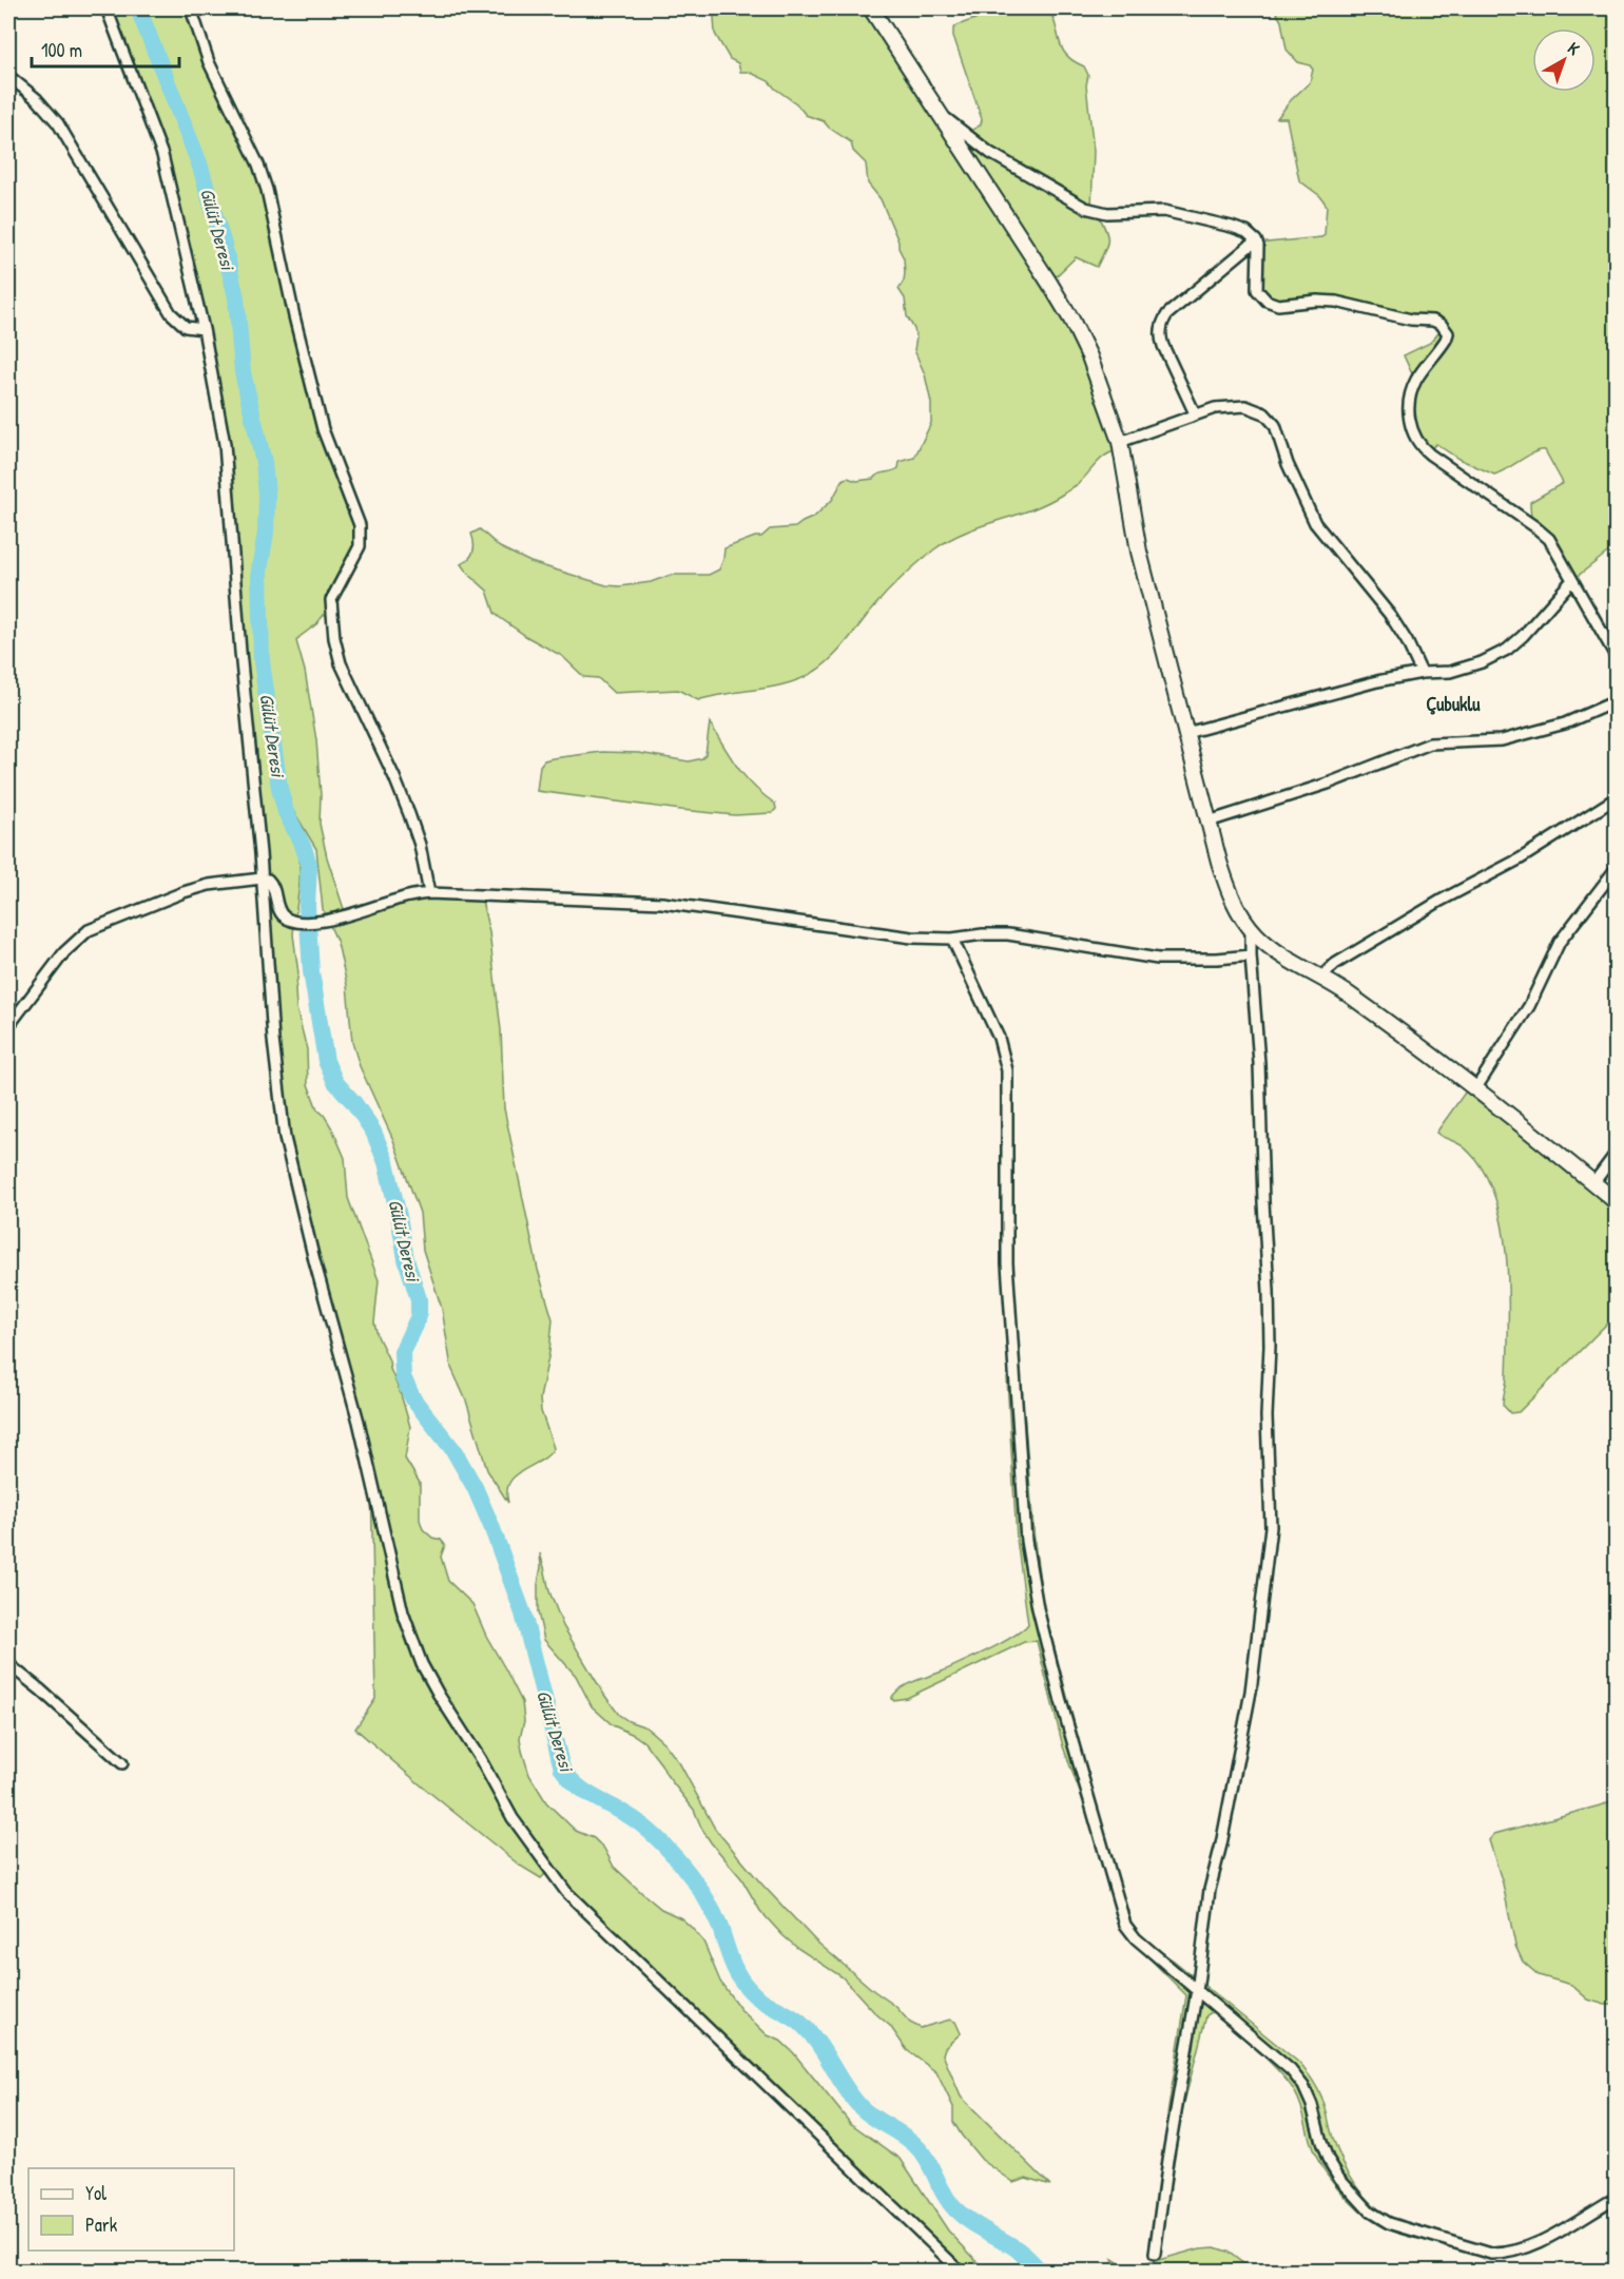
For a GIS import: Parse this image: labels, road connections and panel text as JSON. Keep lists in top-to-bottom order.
{
  "districts": ["Çubuklu"],
  "water": ["Gülüt Deresi"],
  "legend": ["Yol", "Park"],
  "scale_bar": "100 m",
  "north": "top right"
}
